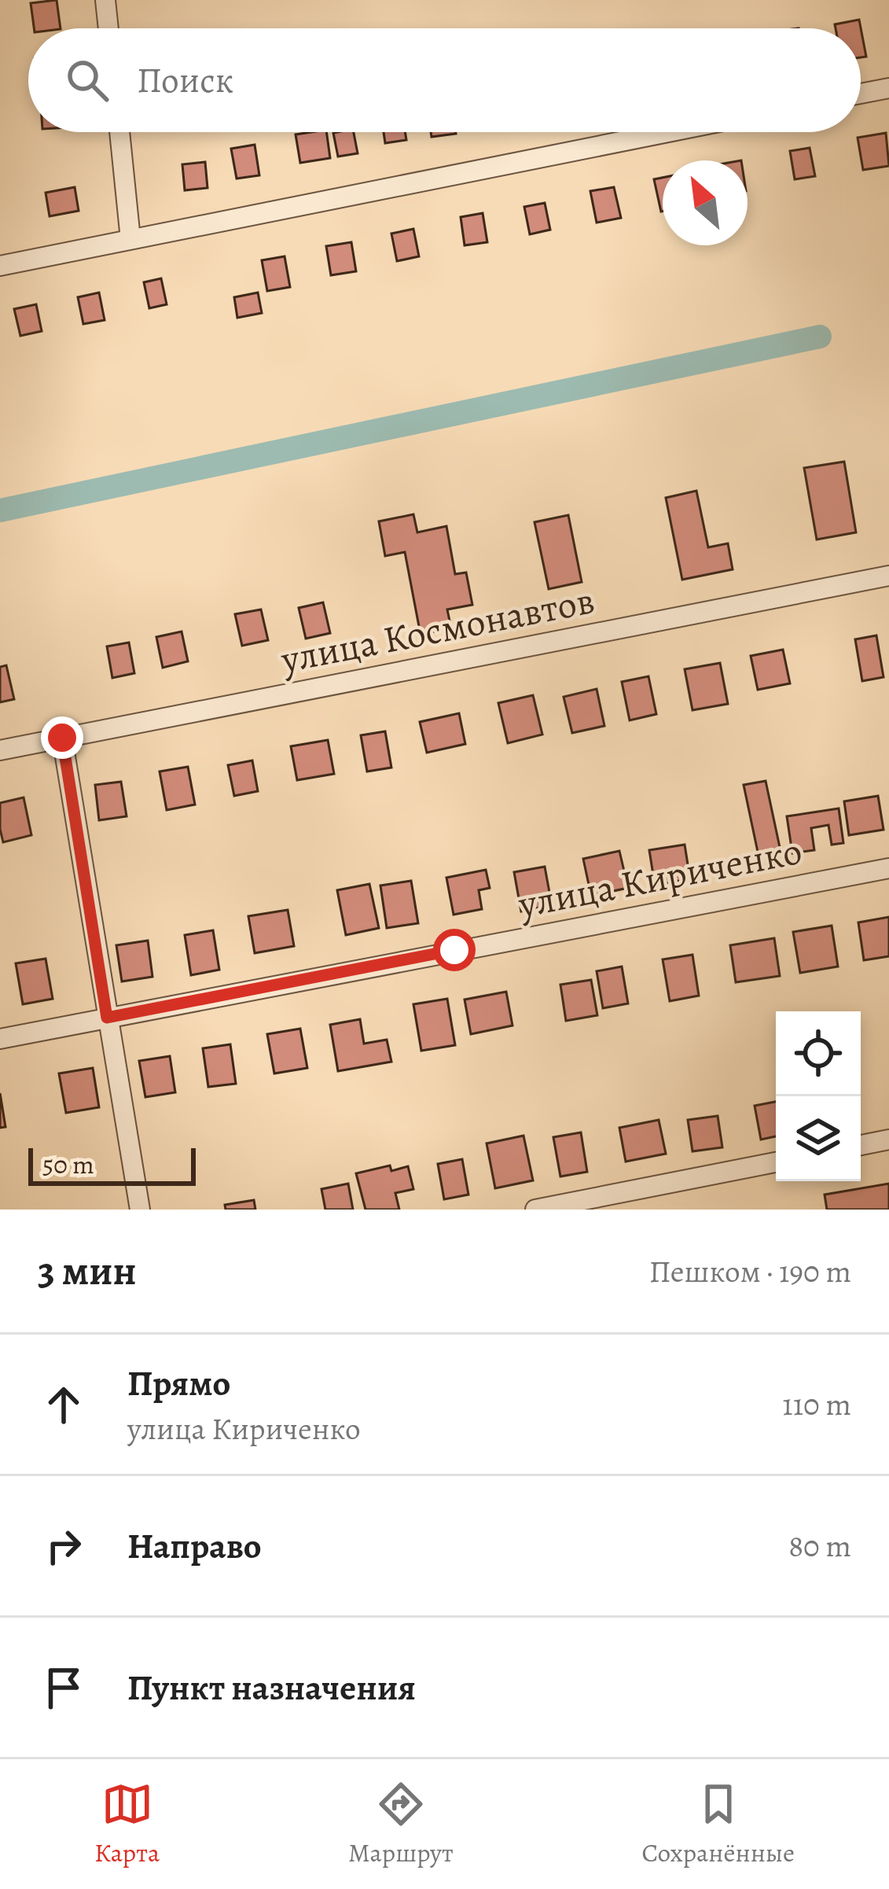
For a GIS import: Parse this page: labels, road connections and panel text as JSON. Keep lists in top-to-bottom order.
{
  "streets": {
    "street": ["улица Космонавтов", "улица Кириченко"]
  },
  "scale_bar": "50 m",
  "north": "top left",
  "page": {
    "search": "Поиск",
    "scale": "50 m",
    "heading": ["3 мин", "Пешком · 190 m"],
    "list": [
      ["Прямо", "улица Кириченко", "110 m"],
      ["Направо", "80 m"],
      "Пункт назначения"
    ],
    "nav": ["Карта", "Маршрут", "Сохранённые"]
  }
}
